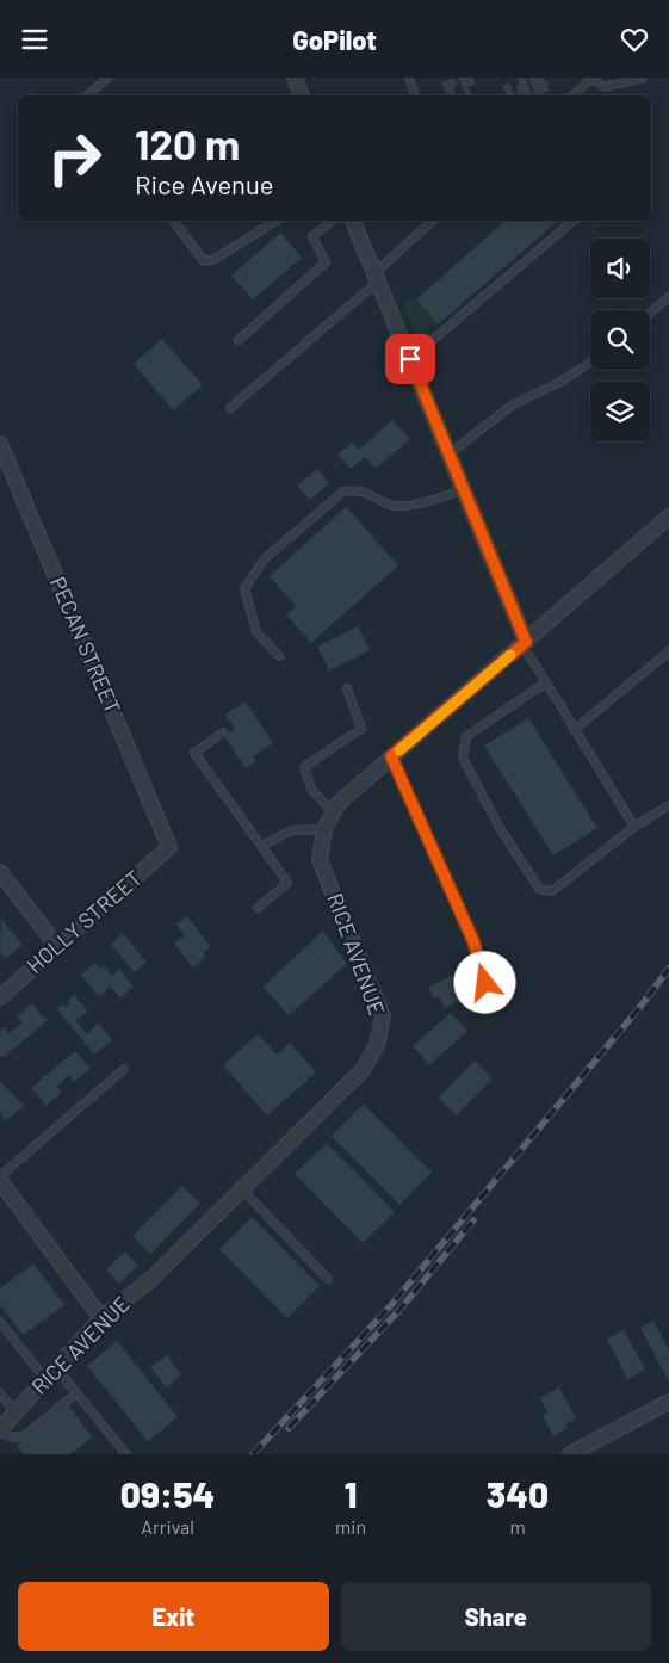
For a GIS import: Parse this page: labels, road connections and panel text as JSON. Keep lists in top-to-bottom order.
{
  "streets": {
    "street": ["PECAN STREET", "HOLLY STREET", "RICE AVENUE"]
  },
  "crossings": [
    ["PECAN STREET", "HOLLY STREET"]
  ],
  "page": {
    "header": "GoPilot",
    "turn": ["120 m", "Rice Avenue"],
    "eta": [
      "09:54",
      "Arrival",
      "1",
      "min",
      "340",
      "m"
    ],
    "buttons": ["Exit", "Share"]
  }
}
